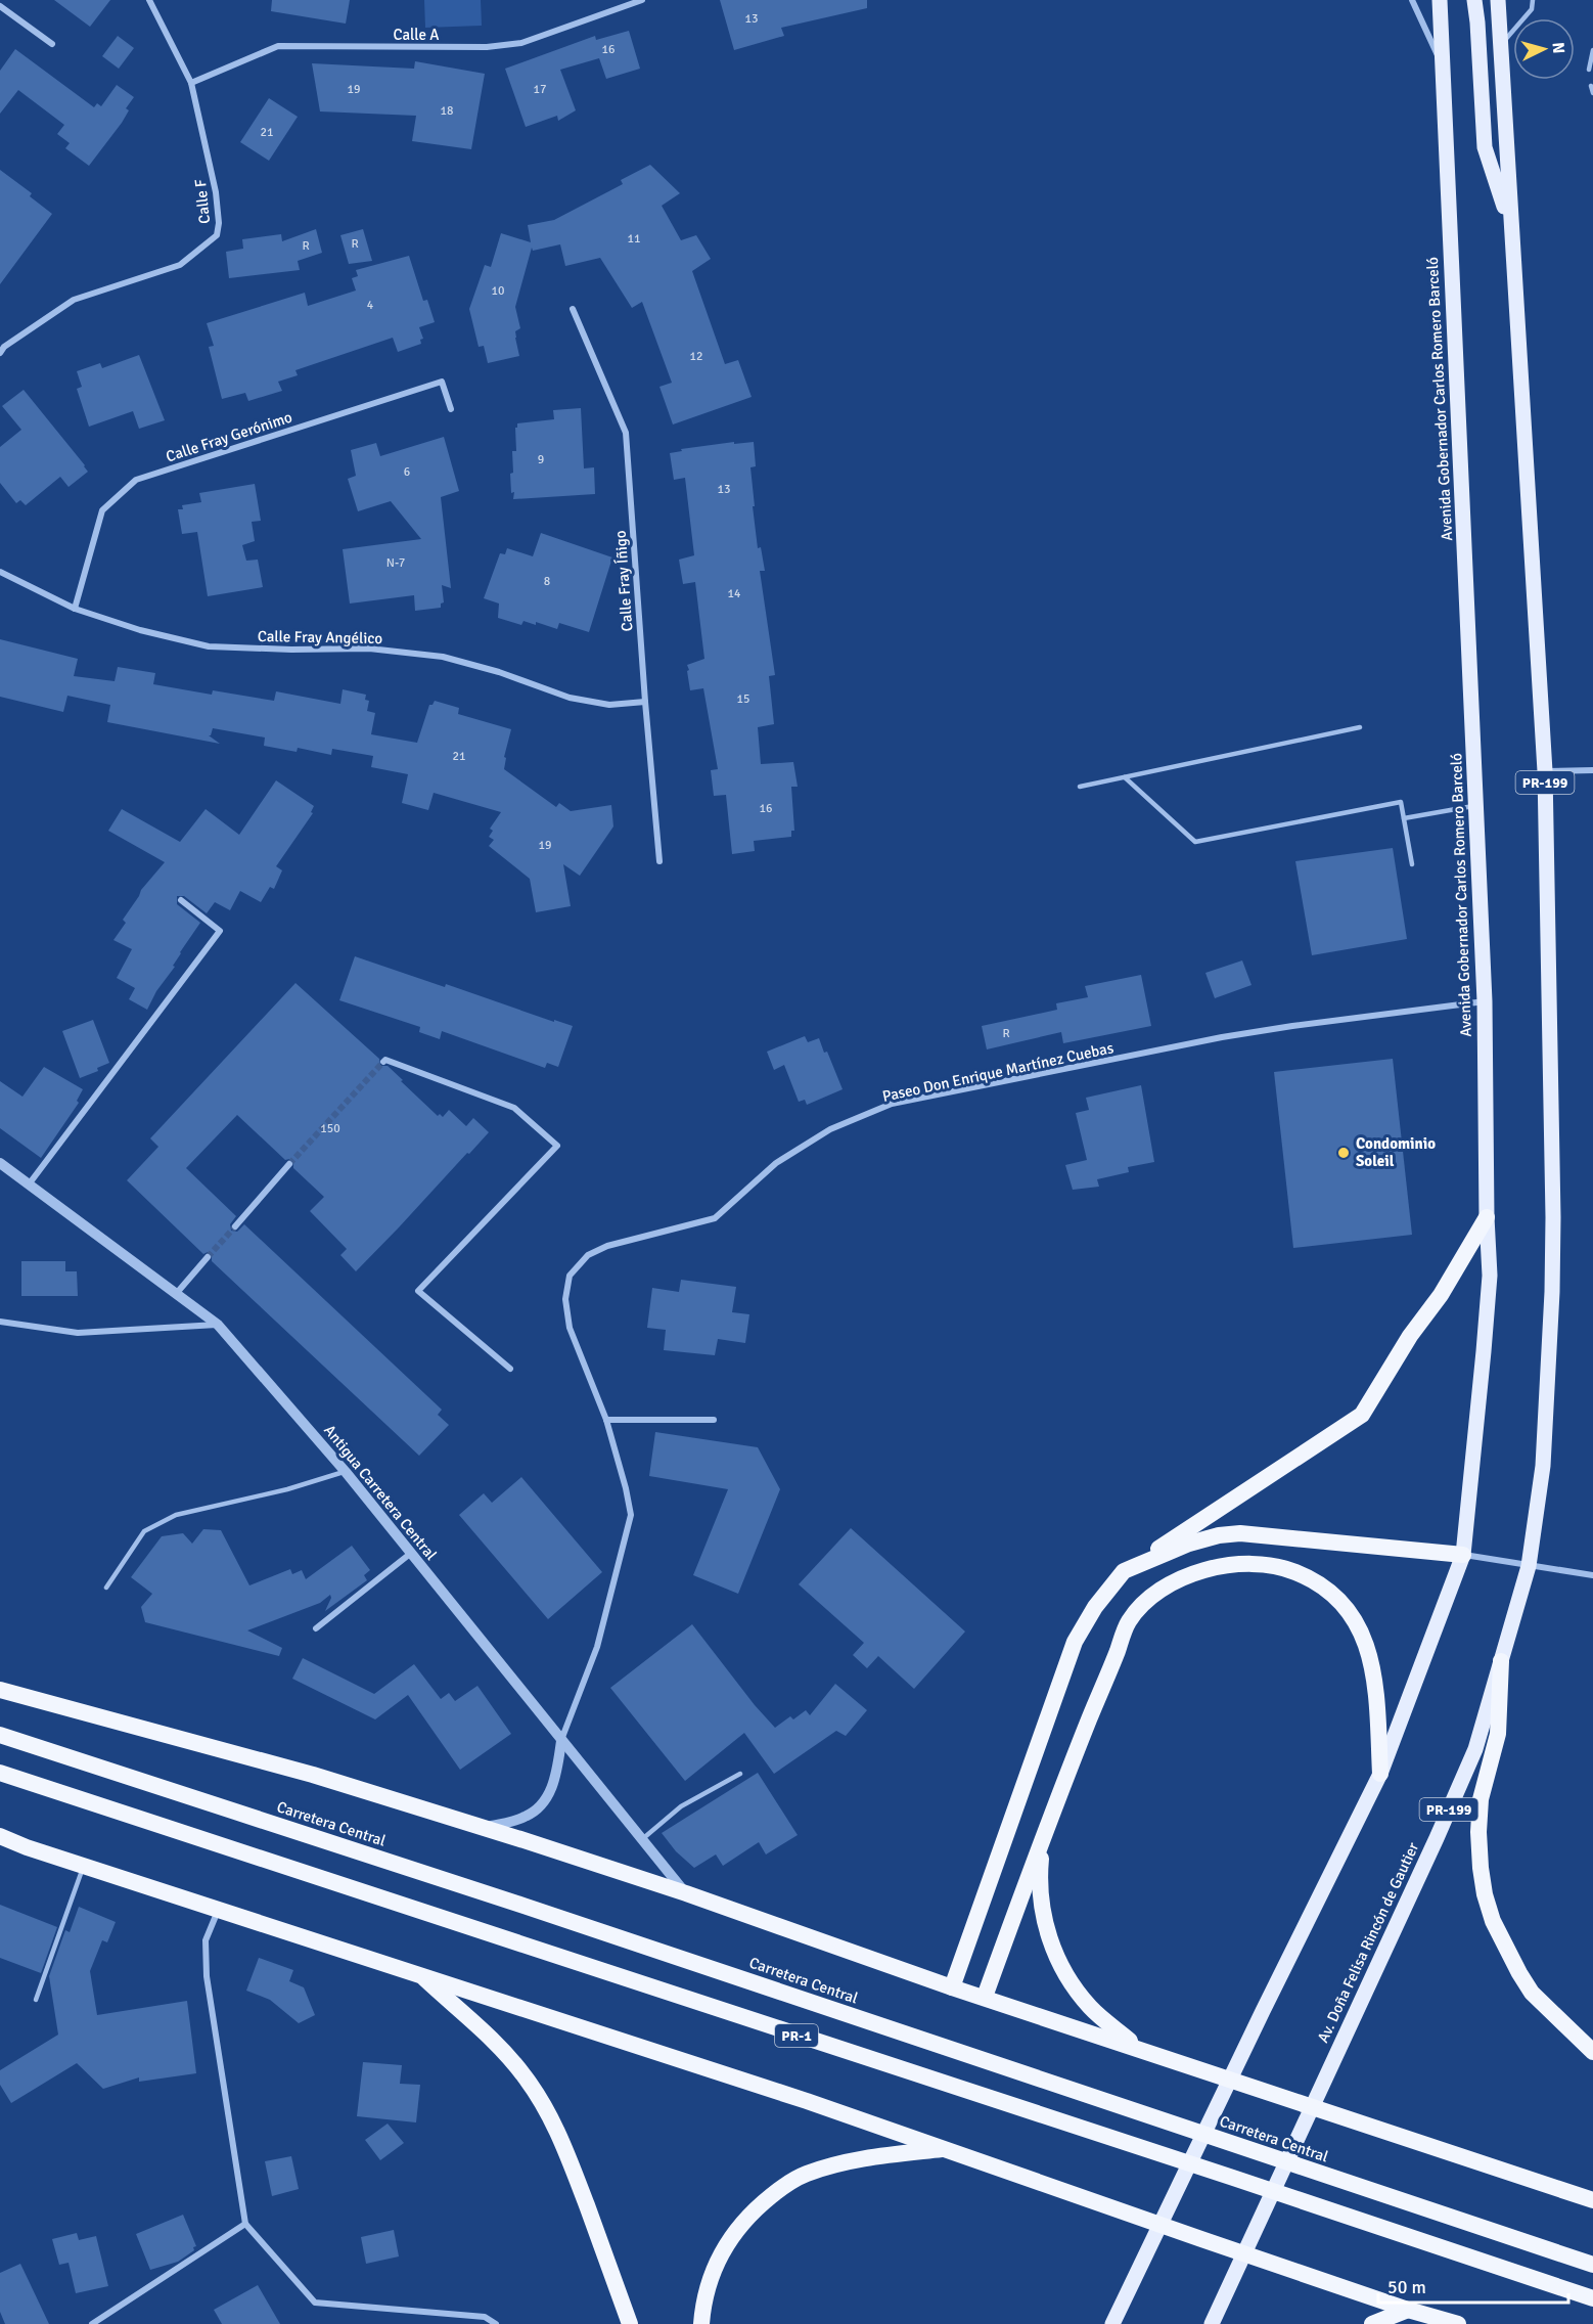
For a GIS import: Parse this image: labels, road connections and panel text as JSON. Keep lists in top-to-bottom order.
{
  "streets": {
    "highway": ["Carretera Central", "PR-1"],
    "main road": ["Avenida Gobernador Carlos Romero Barceló", "PR-199", "Av. Doña Felisa Rincón de Gautier"],
    "street": [
      "Calle A",
      "Calle F",
      "Calle Fray Gerónimo",
      "Calle Fray Íñigo",
      "Calle Fray Angélico",
      "Paseo Don Enrique Martínez Cuebas",
      "Antigua Carretera Central"
    ]
  },
  "crossings": [
    ["Calle A", "Calle F"],
    ["Avenida Gobernador Carlos Romero Barceló", "Paseo Don Enrique Martínez Cuebas"],
    ["Calle Fray Gerónimo", "Calle Fray Angélico"],
    ["Calle Fray Íñigo", "Calle Fray Angélico"],
    ["PR-199", "Av. Doña Felisa Rincón de Gautier"],
    ["Paseo Don Enrique Martínez Cuebas", "Antigua Carretera Central"]
  ],
  "places": ["Condominio Soleil"],
  "house_numbers": [
    "13",
    "16",
    "19",
    "17",
    "18",
    "21",
    "11",
    "R",
    "R",
    "10",
    "4",
    "12",
    "9",
    "6",
    "13",
    "N-7",
    "8",
    "14",
    "15",
    "21",
    "16",
    "19",
    "R",
    "150"
  ],
  "scale_bar": "50 m",
  "north": "right"
}
